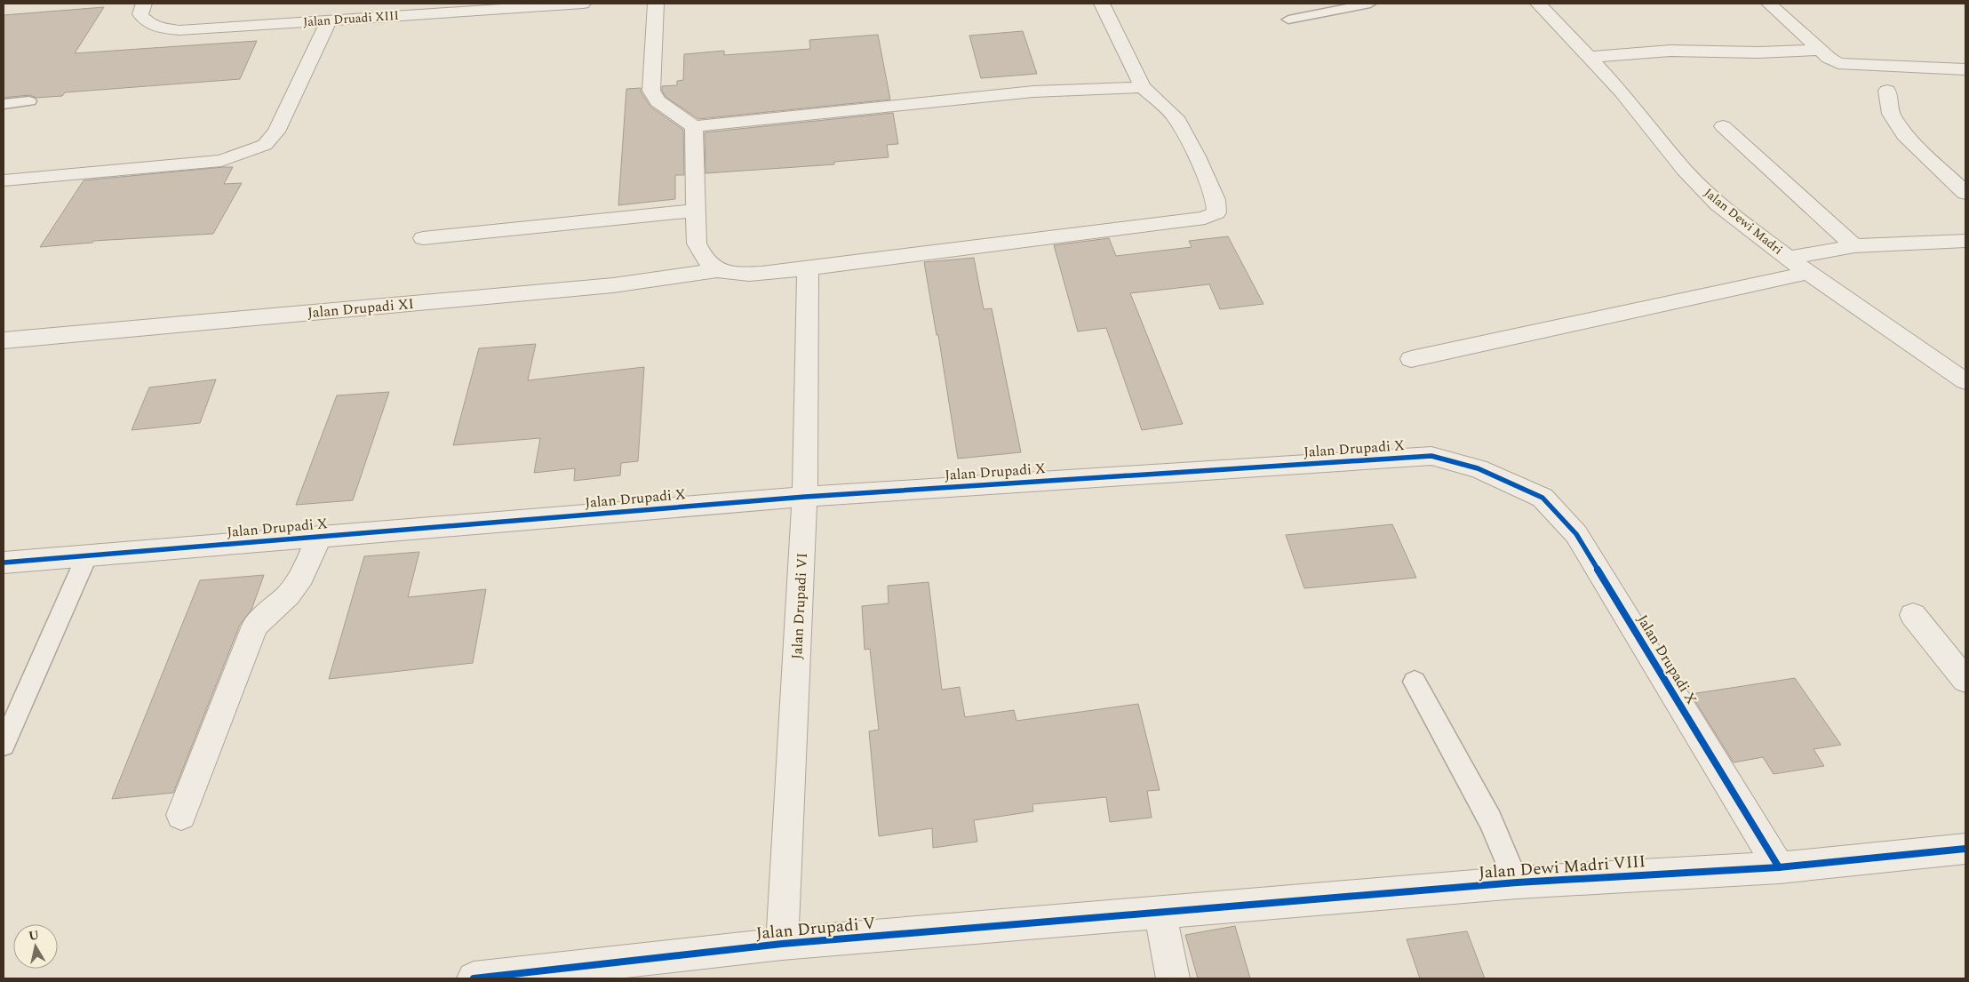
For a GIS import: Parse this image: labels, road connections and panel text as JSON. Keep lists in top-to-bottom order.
{
  "streets": {
    "street": [
      "Jalan Druadi XIII",
      "Jalan Dewi Madri",
      "Jalan Drupadi XI",
      "Jalan Drupadi X",
      "Jalan Drupadi VI",
      "Jalan Dewi Madri VIII",
      "Jalan Drupadi V"
    ]
  },
  "crossings": [
    ["Jalan Drupadi XI", "Jalan Drupadi VI"],
    ["Jalan Drupadi X", "Jalan Drupadi VI"],
    ["Jalan Drupadi X", "Jalan Dewi Madri VIII"],
    ["Jalan Drupadi VI", "Jalan Drupadi V"],
    ["Jalan Dewi Madri VIII", "Jalan Drupadi V"]
  ],
  "north": "top"
}
